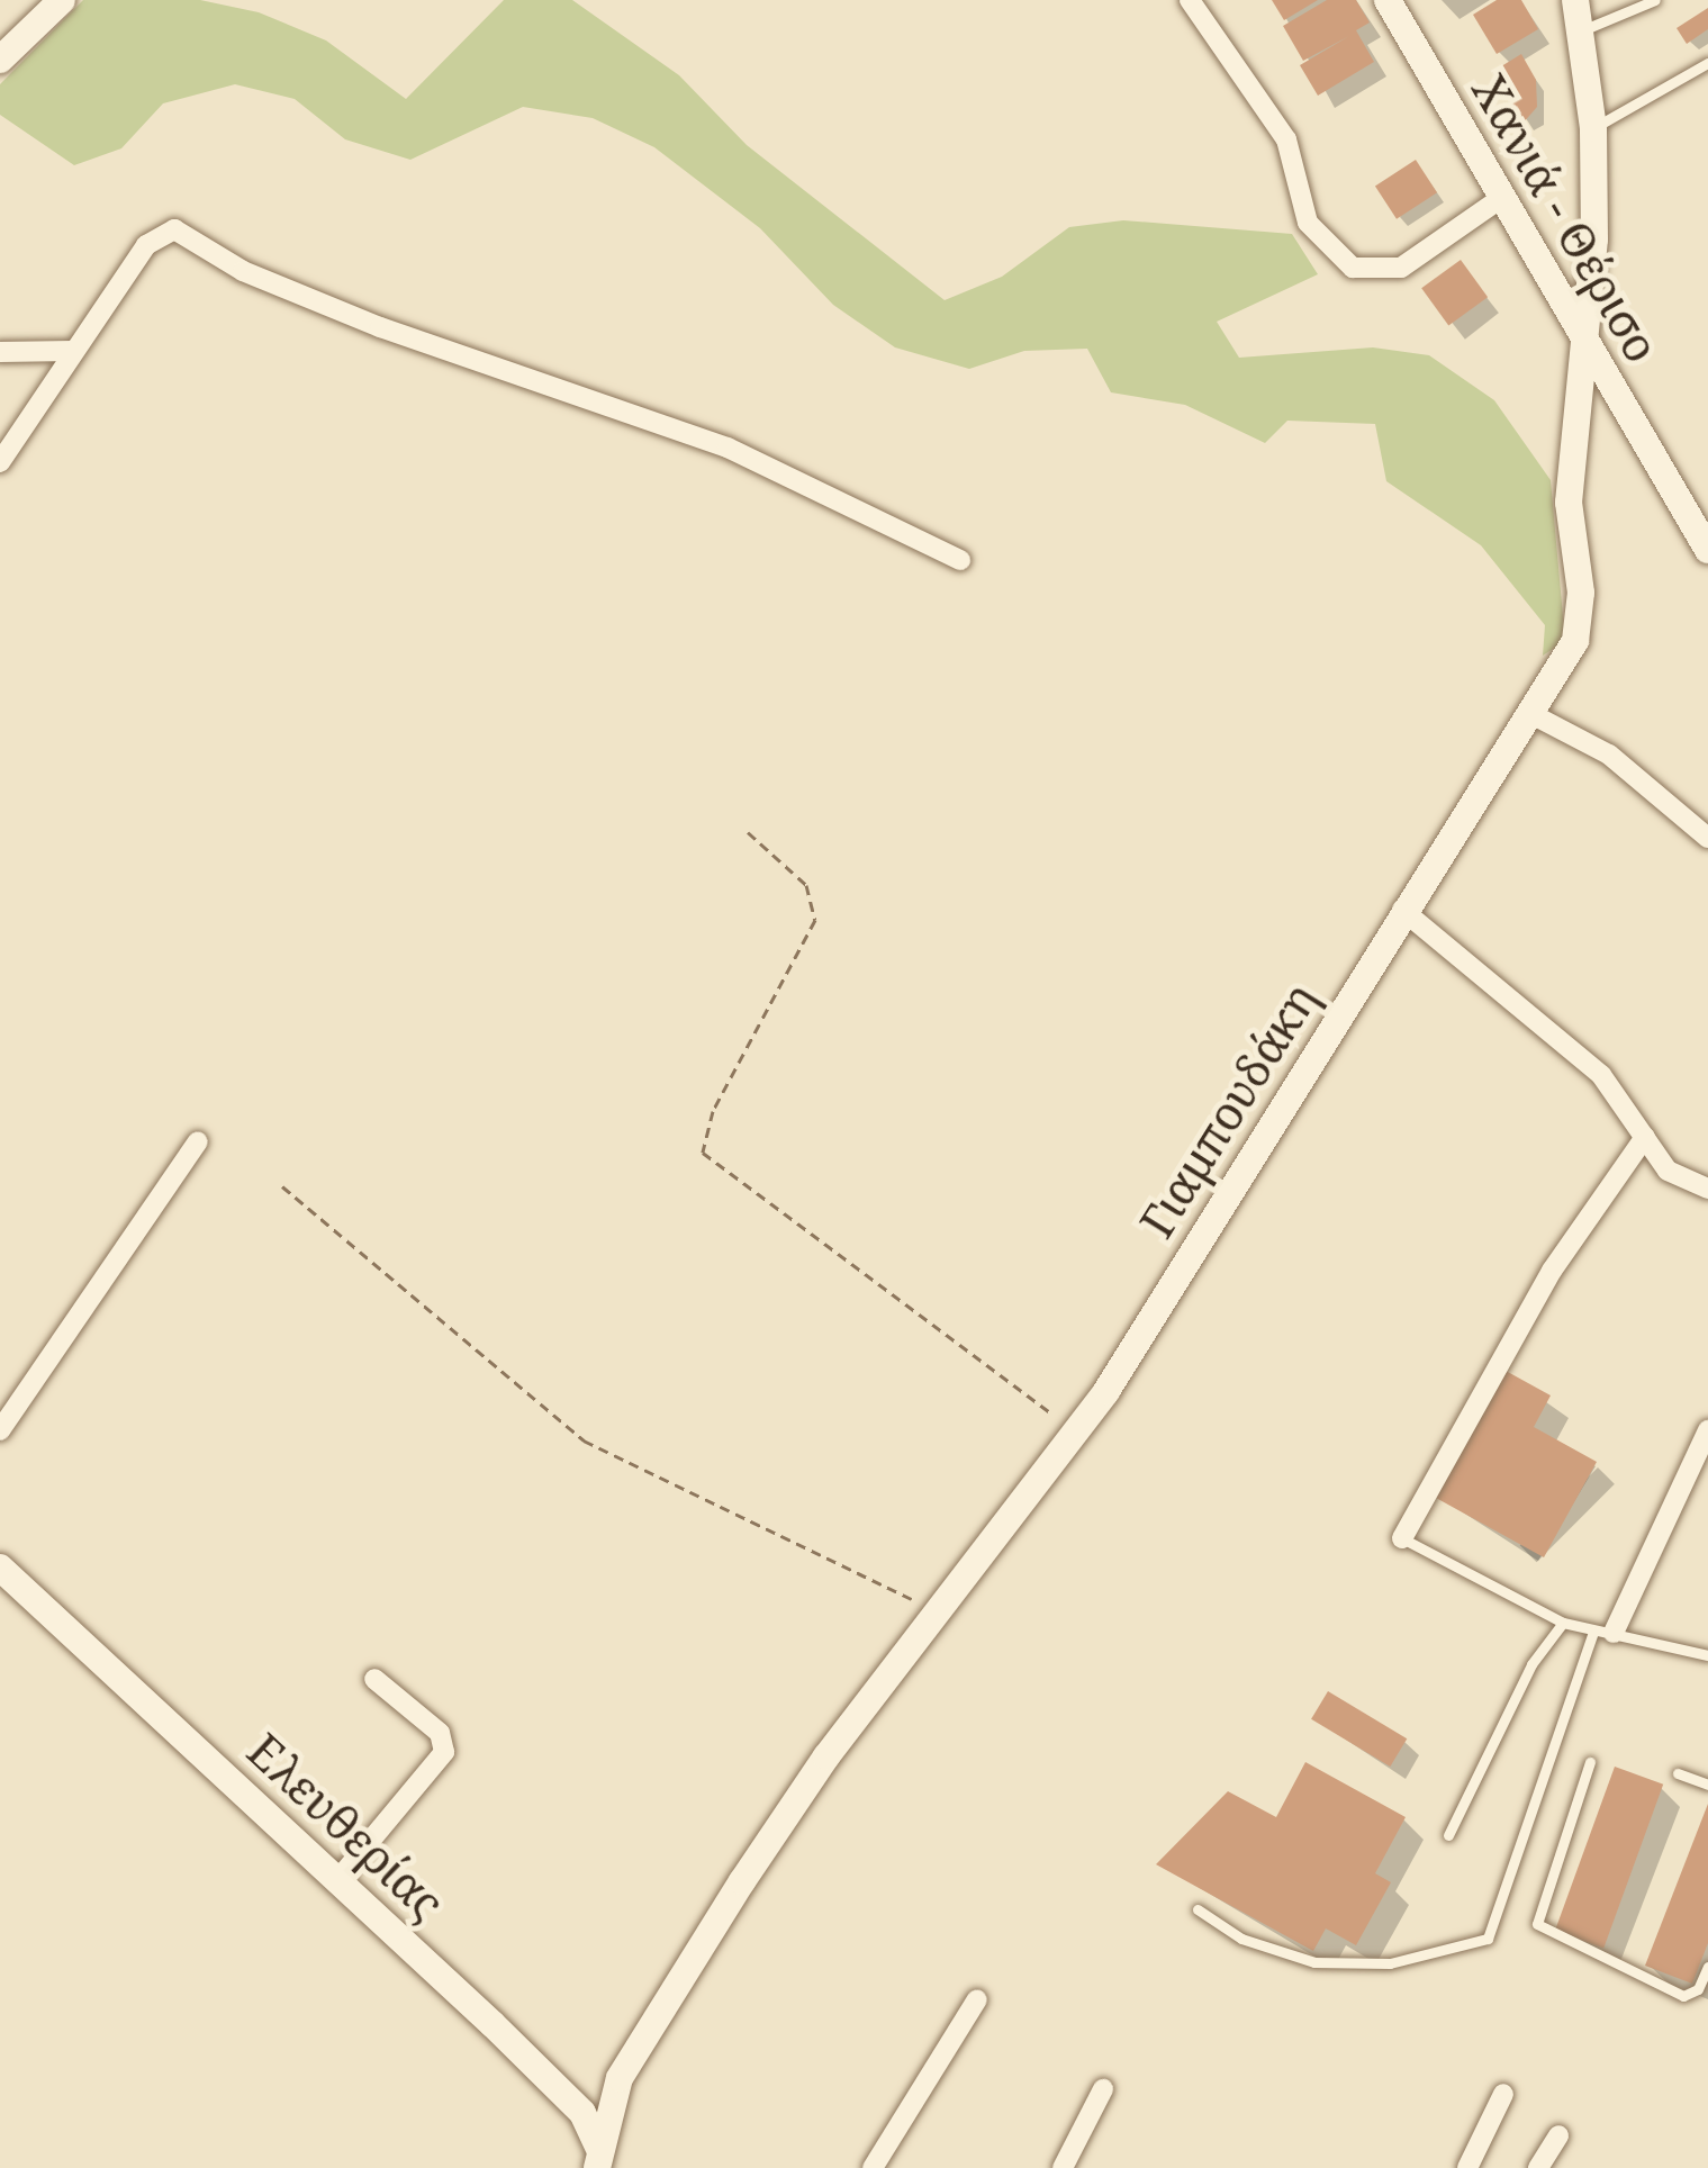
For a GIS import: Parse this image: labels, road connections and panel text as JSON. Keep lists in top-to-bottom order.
{
  "streets": {
    "main road": ["Χανιά - Θέρισο", "Γιαμπουδάκη", "Ελευθερίας"]
  },
  "crossings": [
    ["Χανιά - Θέρισο", "Γιαμπουδάκη"],
    ["Γιαμπουδάκη", "Ελευθερίας"]
  ]
}
